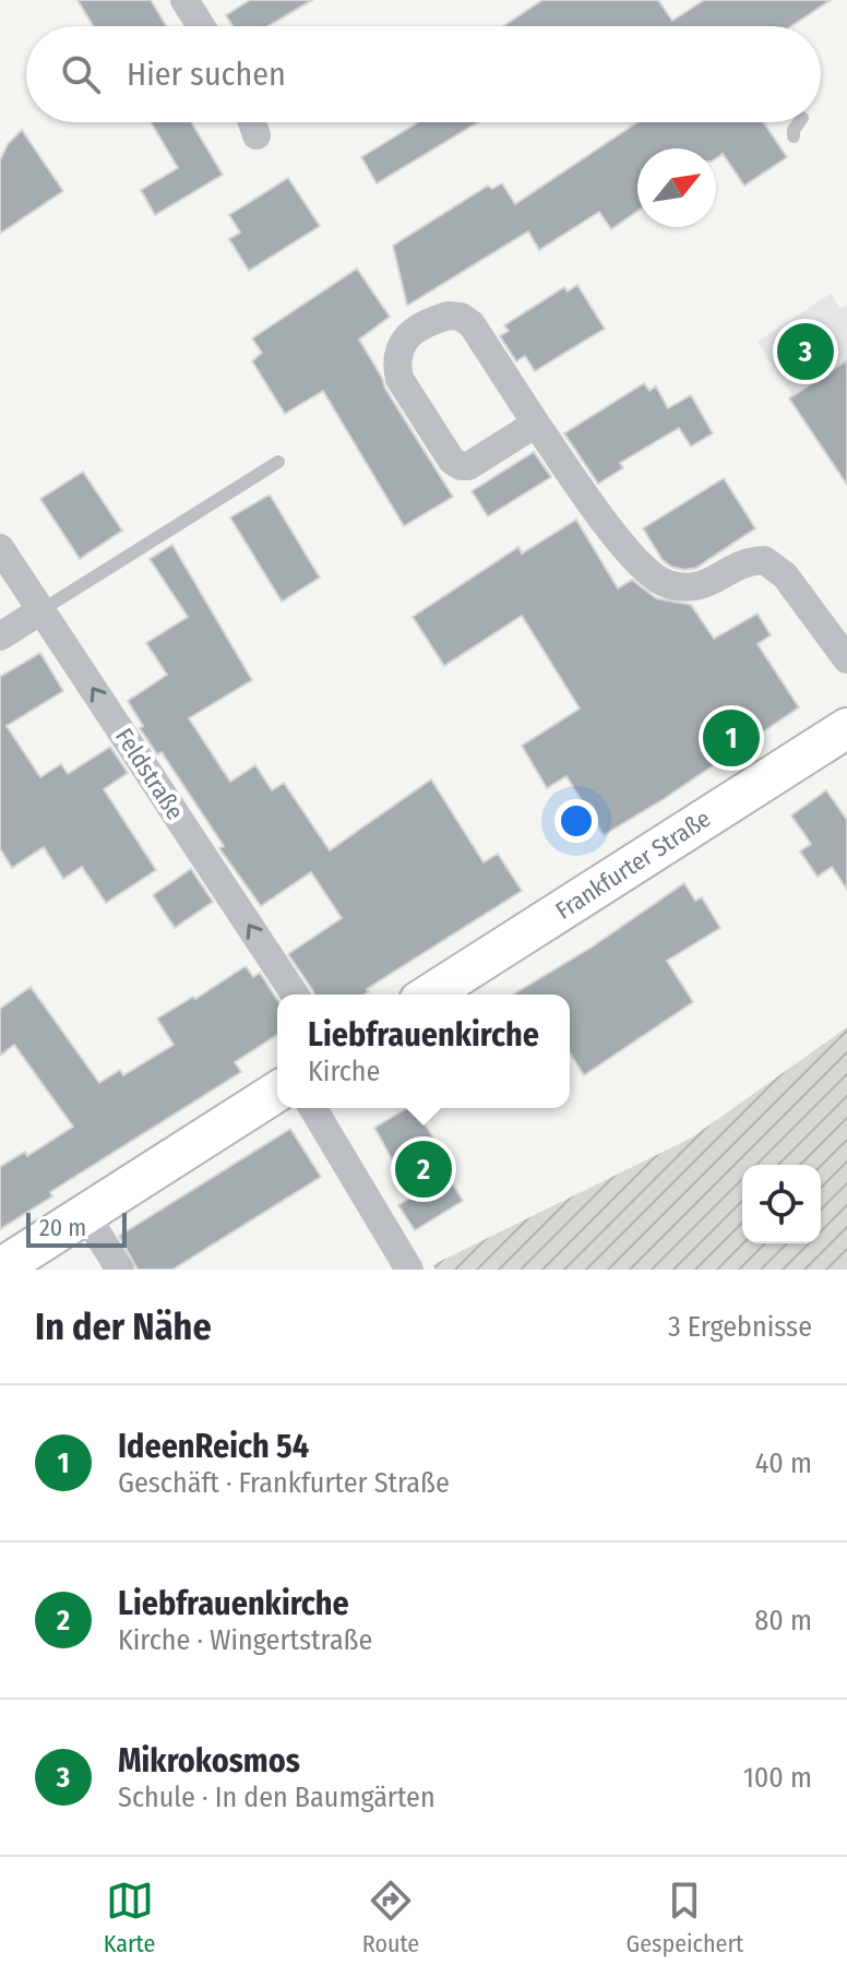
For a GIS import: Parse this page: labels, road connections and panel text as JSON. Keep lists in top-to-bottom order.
{
  "streets": {
    "main road": ["Frankfurter Straße"],
    "street": ["Feldstraße"]
  },
  "one_way": ["Feldstraße"],
  "scale_bar": "20 m",
  "north": "top right",
  "page": {
    "search": "Hier suchen",
    "pins": ["3", "1", "2"],
    "popup": ["Liebfrauenkirche", "Kirche"],
    "scale": "20 m",
    "heading": ["In der Nähe", "3 Ergebnisse"],
    "list": [
      {
        "mark": "1",
        "name": "IdeenReich 54",
        "note": "Geschäft · Frankfurter Straße",
        "value": "40 m"
      },
      {
        "mark": "2",
        "name": "Liebfrauenkirche",
        "note": "Kirche · Wingertstraße",
        "value": "80 m"
      },
      {
        "mark": "3",
        "name": "Mikrokosmos",
        "note": "Schule · In den Baumgärten",
        "value": "100 m"
      }
    ],
    "nav": ["Karte", "Route", "Gespeichert"]
  }
}
